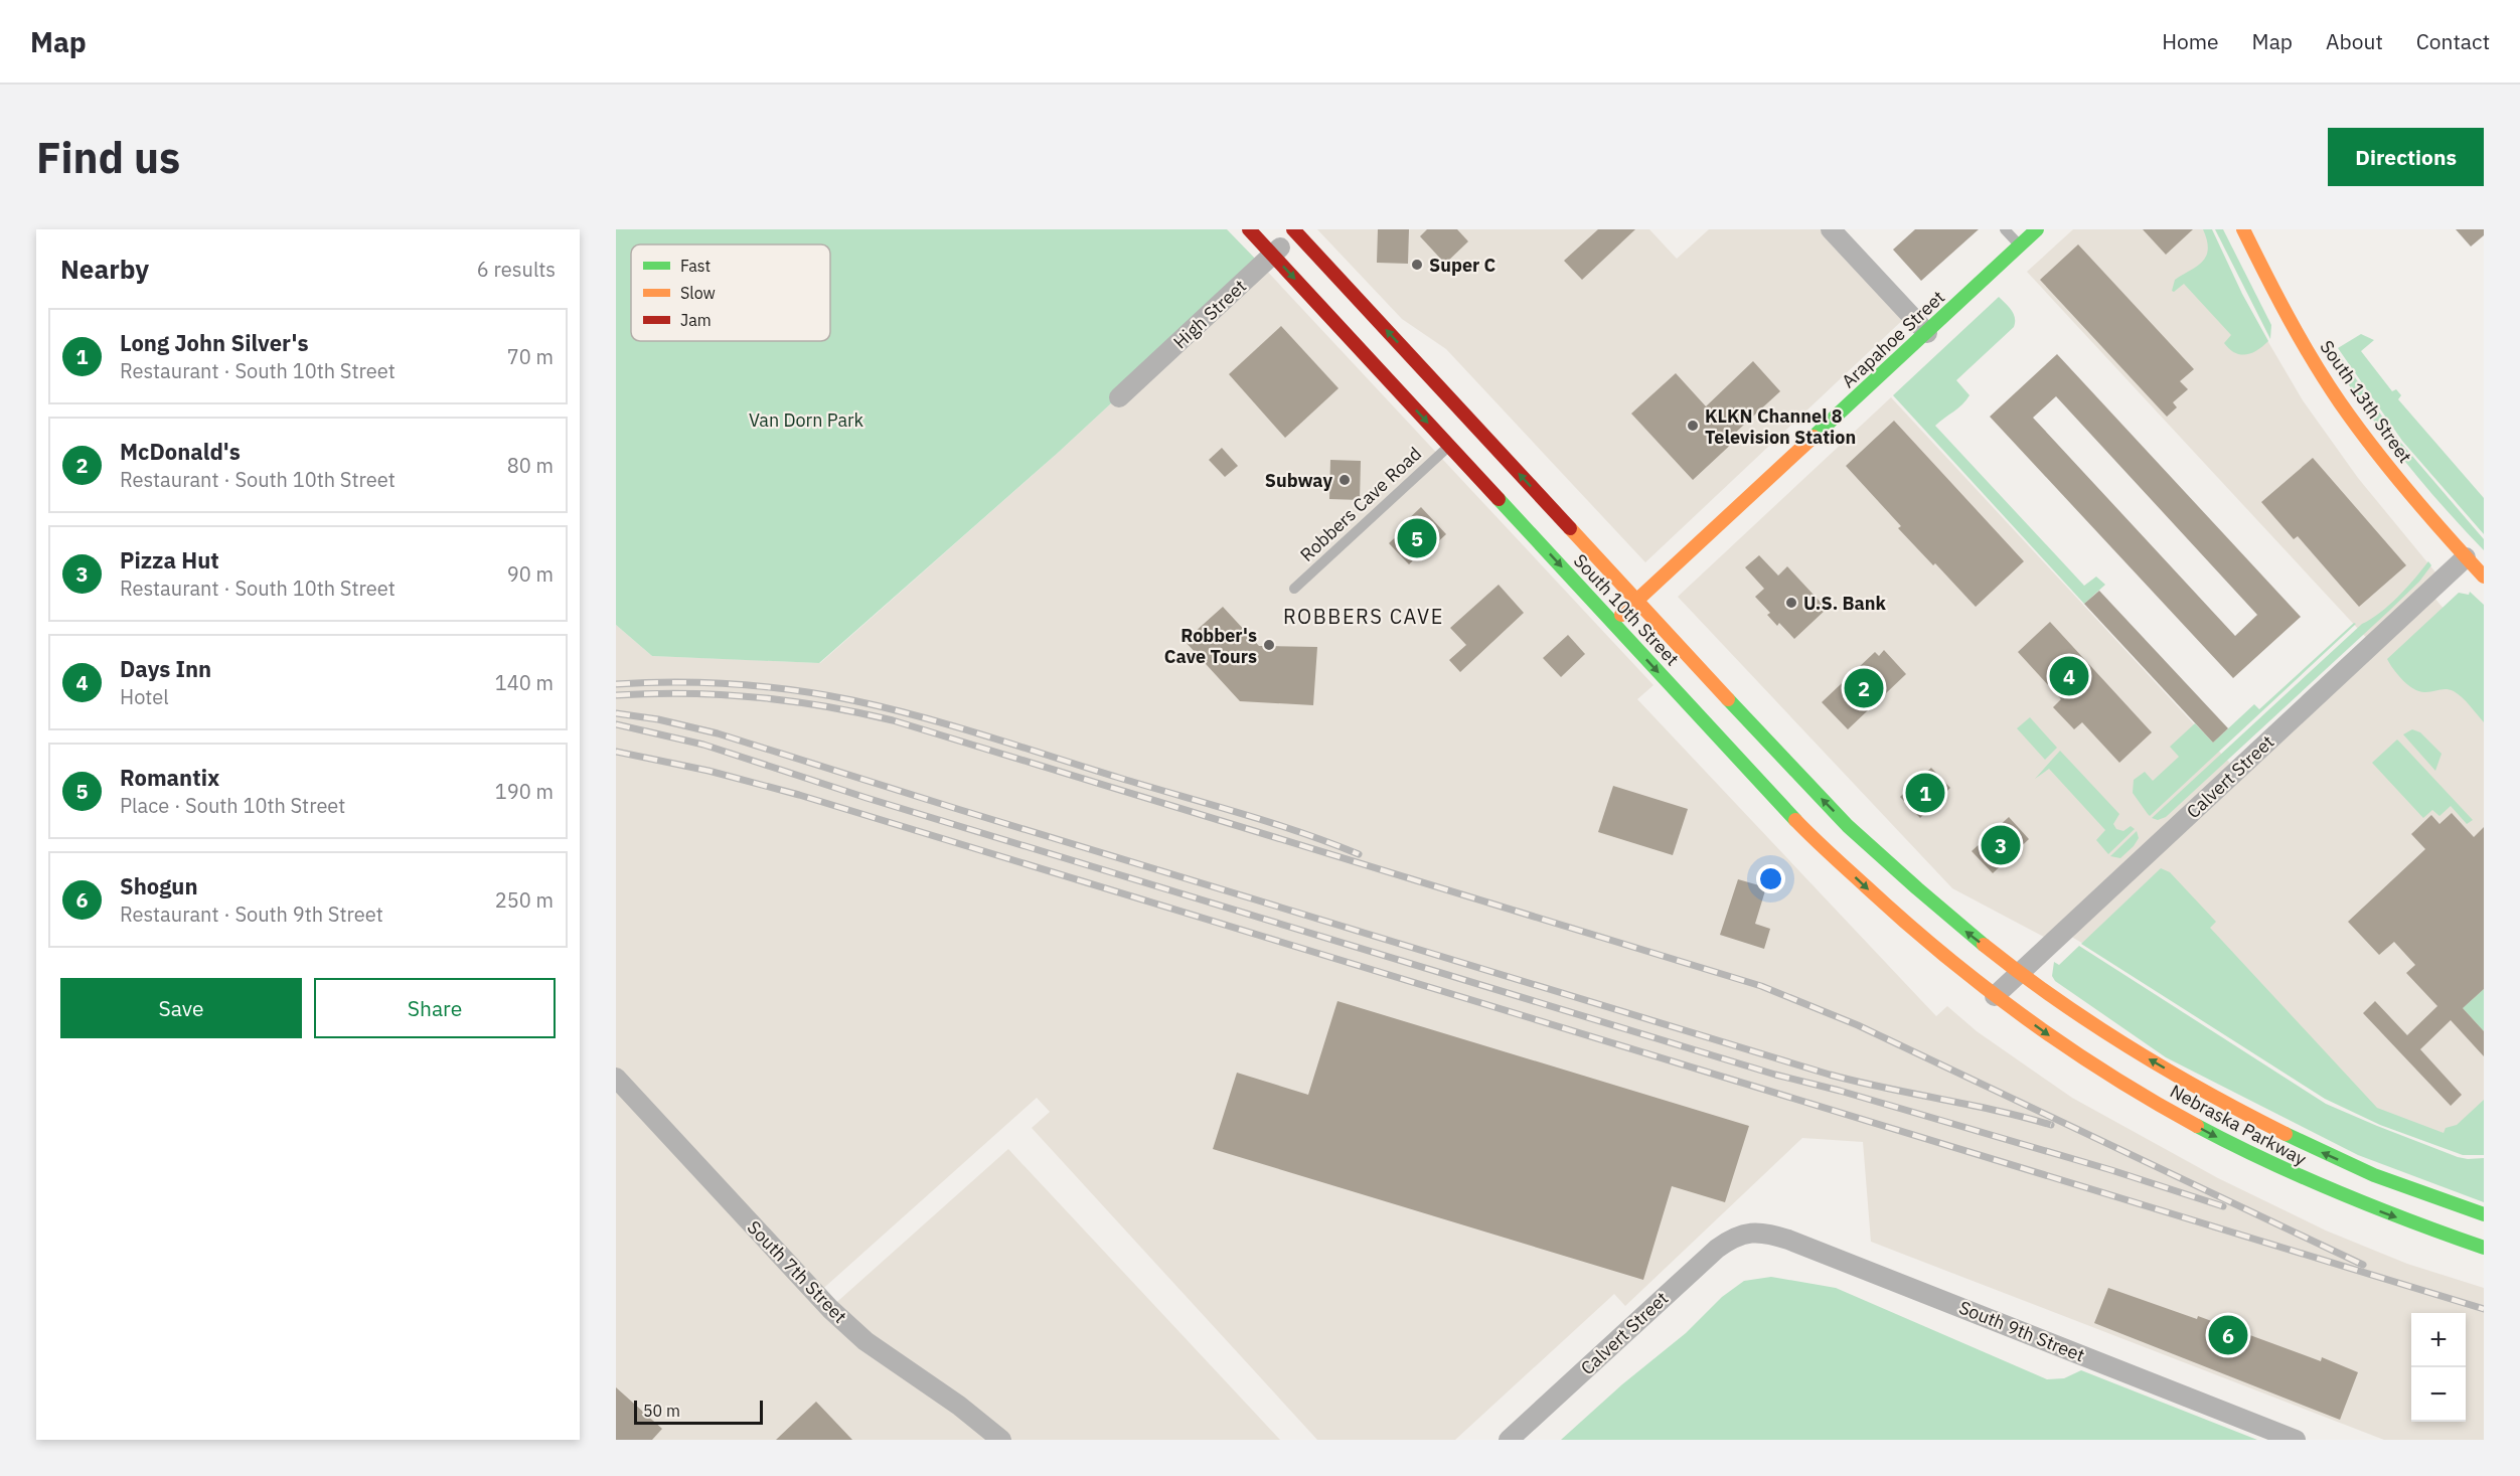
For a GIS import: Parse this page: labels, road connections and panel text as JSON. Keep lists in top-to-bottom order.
{
  "streets": {
    "main road": [
      "Arapahoe Street",
      "South 13th Street",
      "South 10th Street",
      "Nebraska Parkway"
    ],
    "street": [
      "High Street",
      "Calvert Street",
      "South 7th Street",
      "South 9th Street"
    ],
    "lane": ["Robbers Cave Road"]
  },
  "crossings": [
    ["High Street", "South 10th Street"],
    ["Arapahoe Street", "South 10th Street"],
    ["South 13th Street", "Calvert Street"],
    ["Robbers Cave Road", "South 10th Street"],
    ["South 10th Street", "Calvert Street"],
    ["South 10th Street", "Nebraska Parkway"],
    ["Calvert Street", "Nebraska Parkway"],
    ["Calvert Street", "South 9th Street"]
  ],
  "districts": ["ROBBERS CAVE"],
  "parks": ["Van Dorn Park"],
  "places": [
    "Super C",
    "KLKN Channel 8 Television Station",
    "Subway",
    "U.S. Bank",
    "Robber's Cave Tours"
  ],
  "legend": ["Fast", "Slow", "Jam"],
  "scale_bar": "50 m",
  "page": {
    "header": "Map",
    "nav": [
      "Home",
      "Map",
      "About",
      "Contact"
    ],
    "buttons": [
      "Directions",
      ["Save", "Share"]
    ],
    "title": "Find us",
    "heading": ["Nearby", "6 results"],
    "list": [
      {
        "mark": "1",
        "name": "Long John Silver's",
        "note": "Restaurant · South 10th Street",
        "value": "70 m"
      },
      {
        "mark": "2",
        "name": "McDonald's",
        "note": "Restaurant · South 10th Street",
        "value": "80 m"
      },
      {
        "mark": "3",
        "name": "Pizza Hut",
        "note": "Restaurant · South 10th Street",
        "value": "90 m"
      },
      {
        "mark": "4",
        "name": "Days Inn",
        "note": "Hotel",
        "value": "140 m"
      },
      {
        "mark": "5",
        "name": "Romantix",
        "note": "Place · South 10th Street",
        "value": "190 m"
      },
      {
        "mark": "6",
        "name": "Shogun",
        "note": "Restaurant · South 9th Street",
        "value": "250 m"
      }
    ],
    "pins": [
      "5",
      "4",
      "2",
      "1",
      "3",
      "6"
    ],
    "map_buttons": ["+", "−"],
    "scale": "50 m"
  }
}
